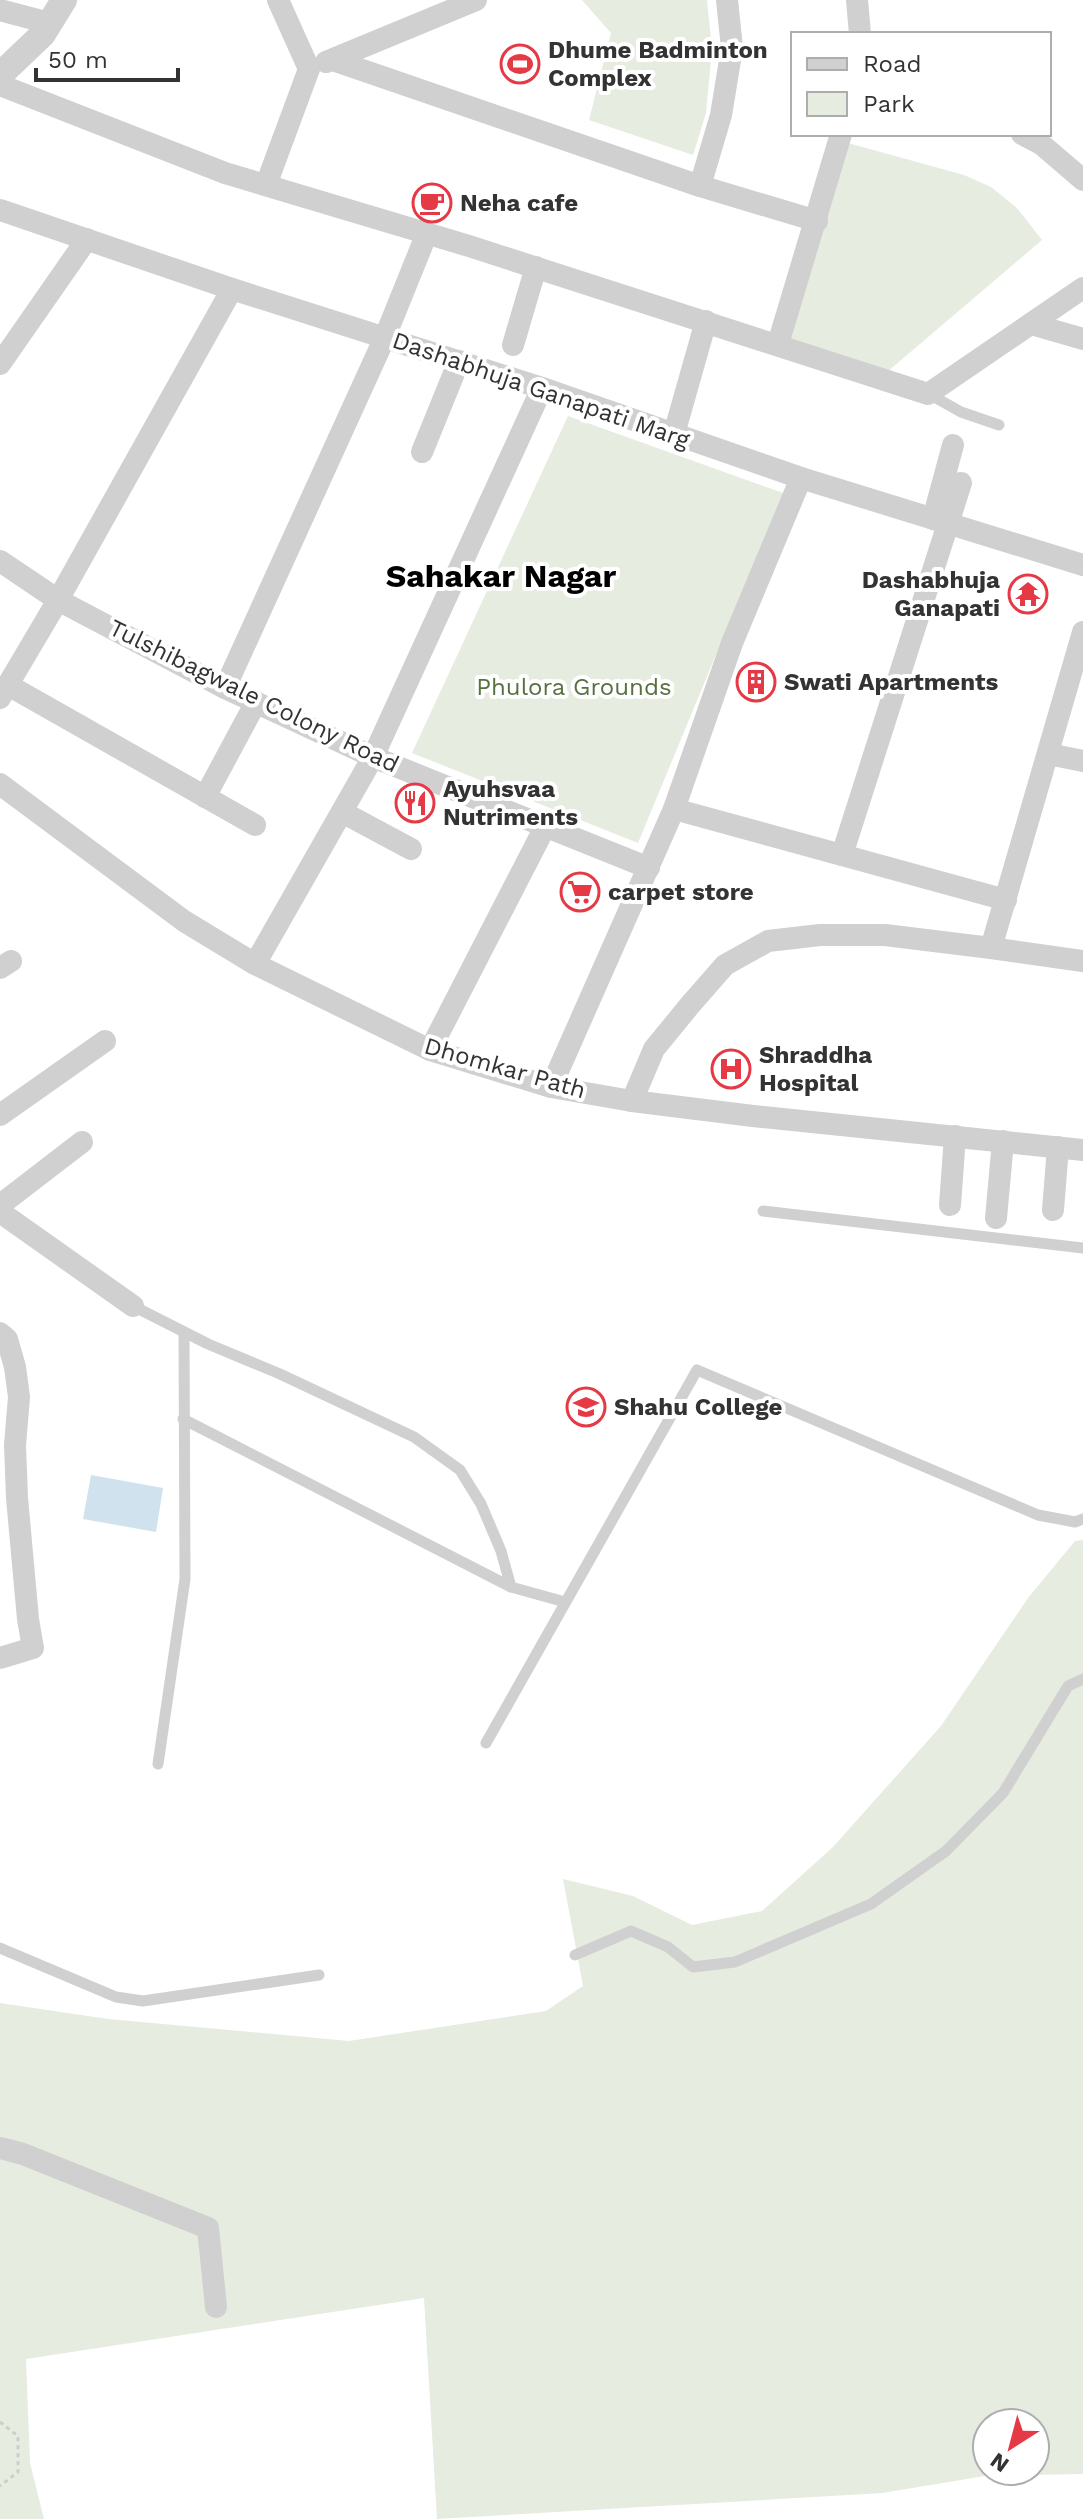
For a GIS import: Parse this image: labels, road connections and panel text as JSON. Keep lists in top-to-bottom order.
{
  "streets": {
    "street": ["Dashabhuja Ganapati Marg", "Tulshibagwale Colony Road", "Dhomkar Path"]
  },
  "districts": ["Sahakar Nagar"],
  "parks": ["Phulora Grounds"],
  "places": {
    "sports": ["Dhume Badminton Complex"],
    "cafe": ["Neha cafe"],
    "temple": ["Dashabhuja Ganapati"],
    "building": ["Swati Apartments"],
    "restaurant": ["Ayuhsvaa Nutriments"],
    "supermarket": ["carpet store"],
    "hospital": ["Shraddha Hospital"],
    "school or university": ["Shahu College"]
  },
  "legend": ["Road", "Park"],
  "scale_bar": "50 m",
  "north": "bottom left"
}
